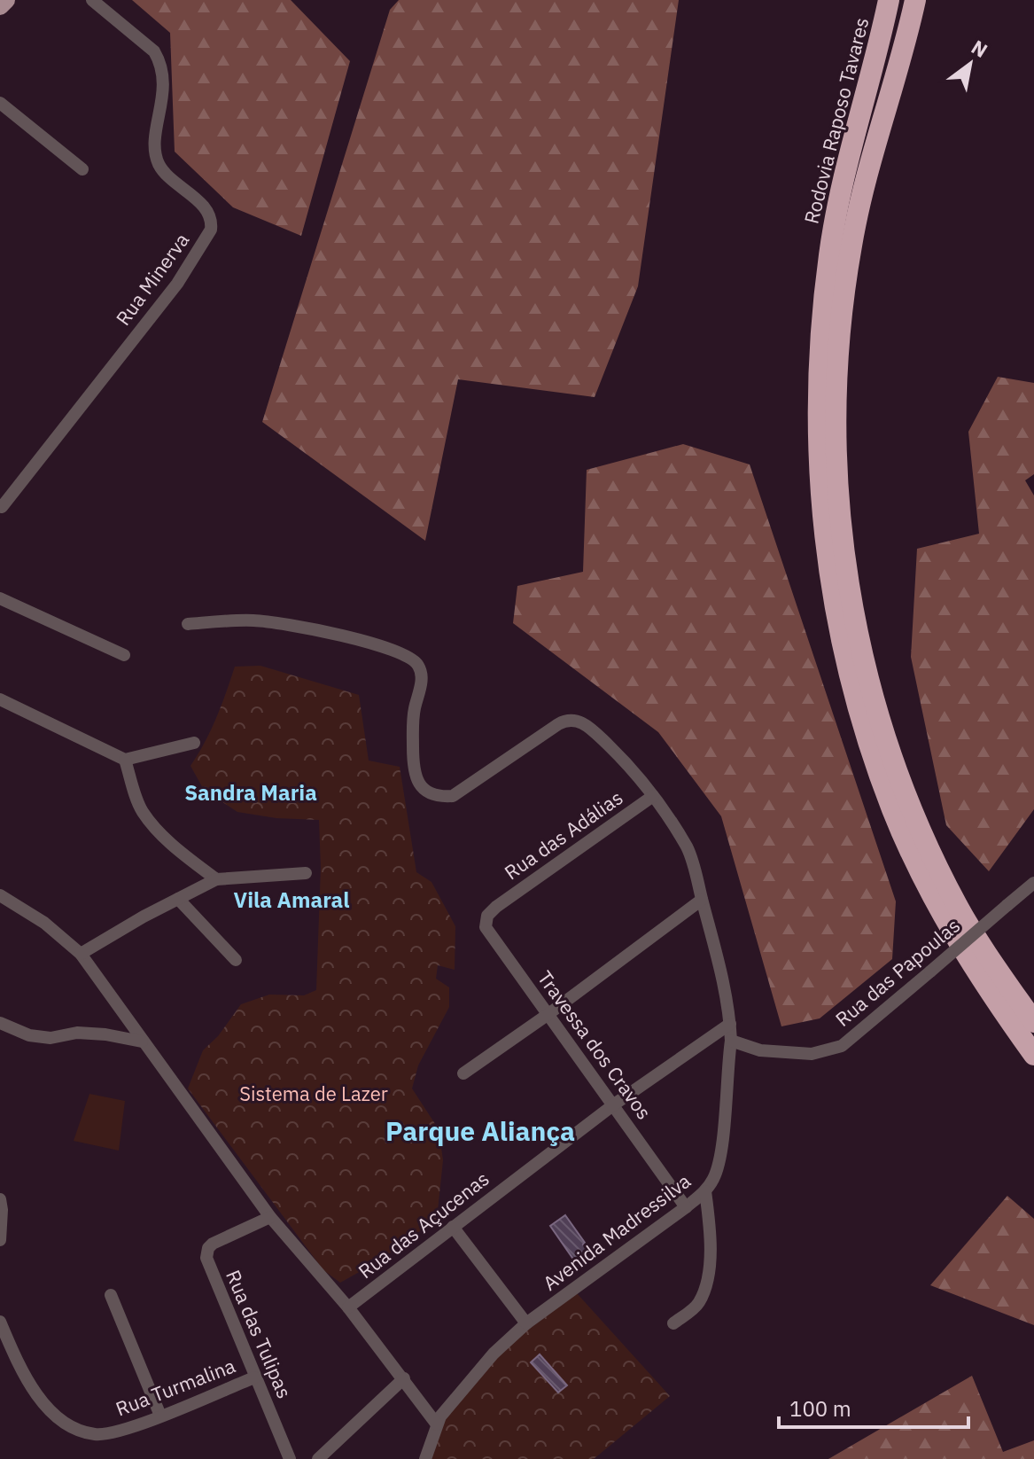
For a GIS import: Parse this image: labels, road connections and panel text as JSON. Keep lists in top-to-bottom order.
{
  "streets": {
    "highway": ["Rodovia Raposo Tavares"],
    "street": [
      "Rua Minerva",
      "Rua das Adálias",
      "Rua das Papoulas",
      "Travessa dos Cravos",
      "Rua das Açucenas",
      "Avenida Madressilva",
      "Rua das Tulipas",
      "Rua Turmalina"
    ]
  },
  "crossings": [
    ["Rua das Adálias", "Travessa dos Cravos"],
    ["Rua das Adálias", "Avenida Madressilva"],
    ["Rua das Papoulas", "Avenida Madressilva"],
    ["Travessa dos Cravos", "Rua das Açucenas"],
    ["Travessa dos Cravos", "Avenida Madressilva"],
    ["Rua das Açucenas", "Avenida Madressilva"],
    ["Rua das Tulipas", "Rua Turmalina"]
  ],
  "districts": ["Sandra Maria", "Vila Amaral", "Parque Aliança"],
  "parks": ["Sistema de Lazer"],
  "scale_bar": "100 m",
  "north": "top right"
}
